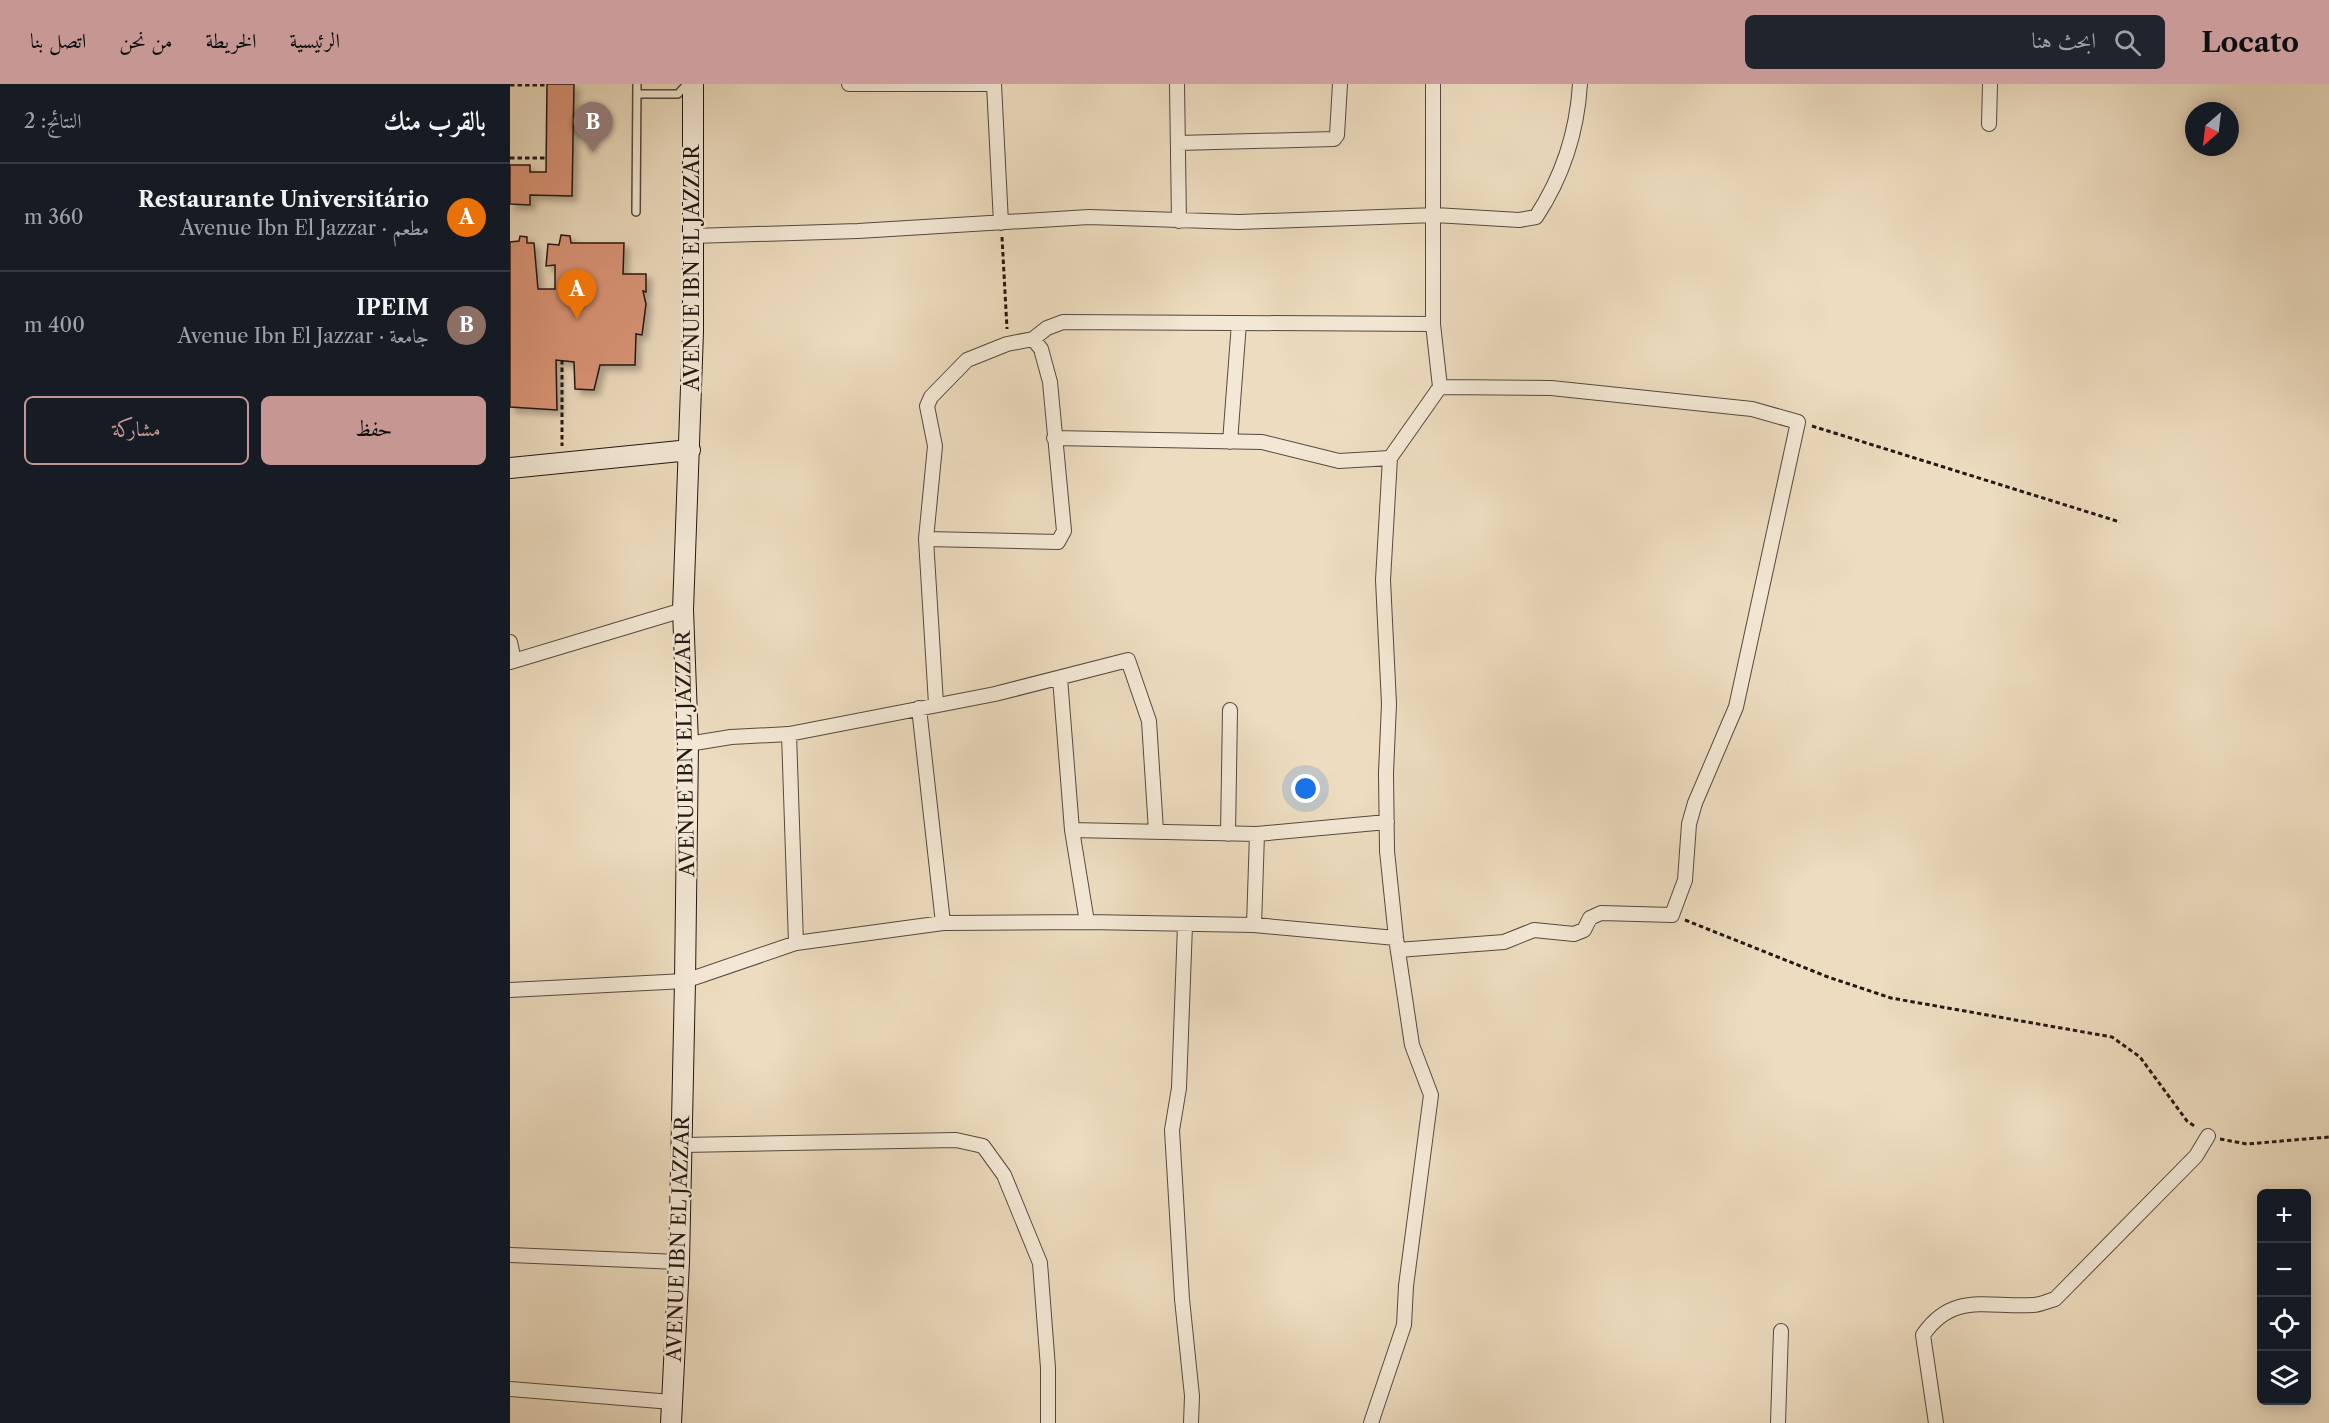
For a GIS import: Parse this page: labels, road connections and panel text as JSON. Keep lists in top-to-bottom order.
{
  "streets": {
    "main road": ["AVENUE IBN EL JAZZAR"]
  },
  "north": "bottom left",
  "page": {
    "header": "Locato",
    "search": "ابحث هنا",
    "nav": [
      "الرئيسية",
      "الخريطة",
      "من نحن",
      "اتصل بنا"
    ],
    "heading": ["بالقرب منك", "النتائج: 2"],
    "pins": ["B", "A"],
    "list": [
      {
        "mark": "A",
        "name": "Restaurante Universitário",
        "note": "مطعم · Avenue Ibn El Jazzar",
        "value": "360 m"
      },
      {
        "mark": "B",
        "name": "IPEIM",
        "note": "جامعة · Avenue Ibn El Jazzar",
        "value": "400 m"
      }
    ],
    "buttons": ["حفظ", "مشاركة"],
    "map_buttons": ["+", "−"]
  }
}
